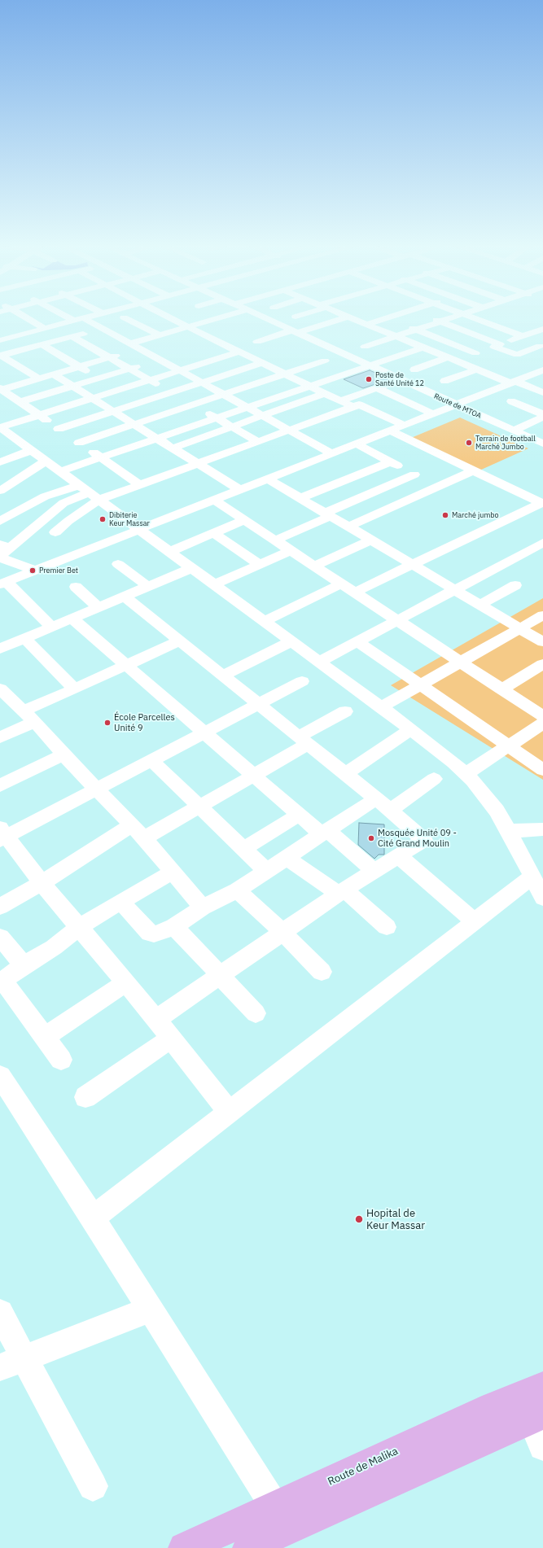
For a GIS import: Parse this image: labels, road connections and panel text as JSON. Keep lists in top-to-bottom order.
{
  "streets": {
    "main road": ["Route de Malika"],
    "street": ["Route de MTOA"]
  },
  "places": [
    "Poste de Santé Unité 12",
    "Terrain de football Marché Jumbo",
    "Marché jumbo",
    "Dibiterie Keur Massar",
    "Premier Bet",
    "École Parcelles Unité 9",
    "Mosquée Unité 09 - Cité Grand Moulin",
    "Hopital de Keur Massar"
  ]
}
